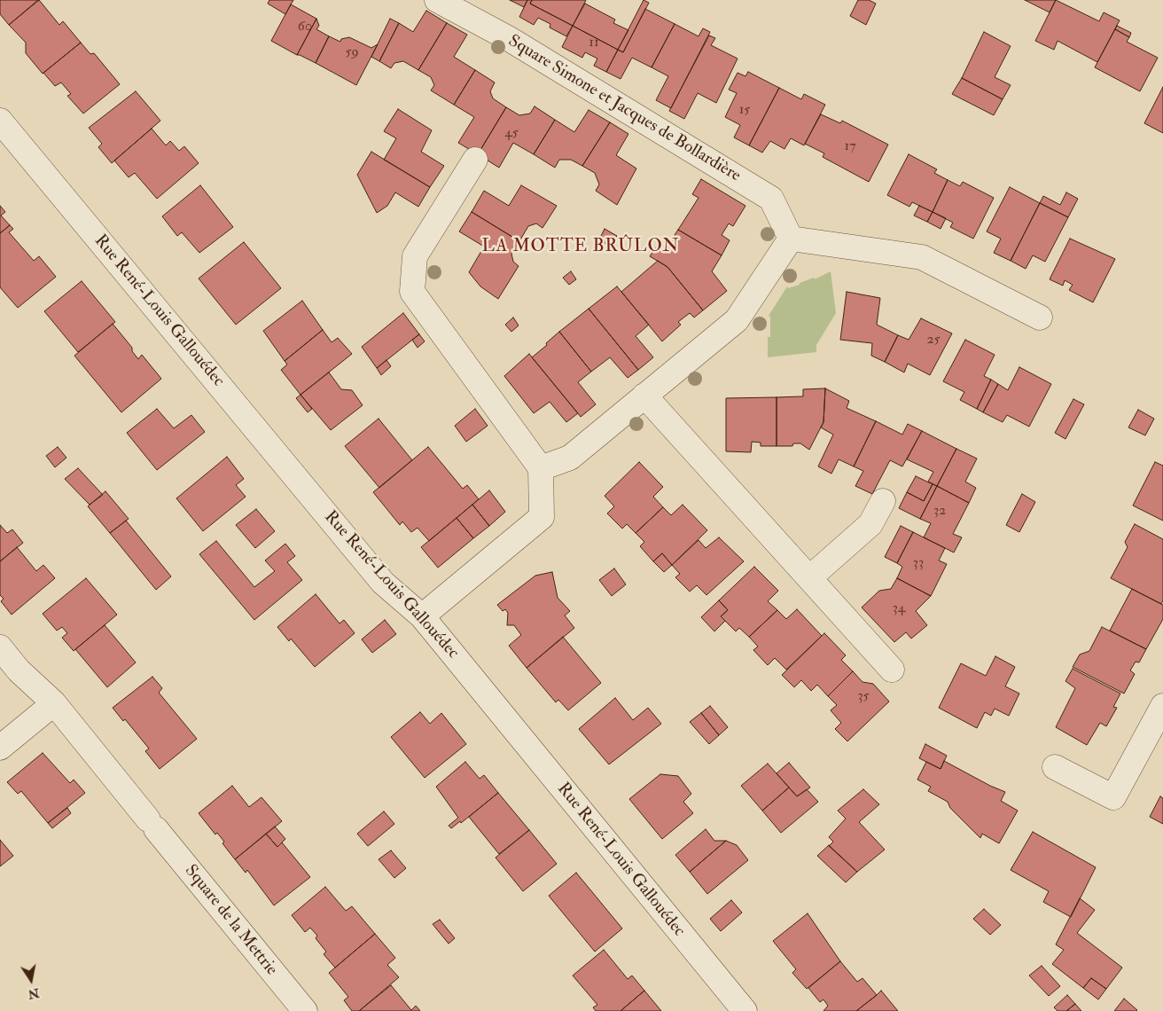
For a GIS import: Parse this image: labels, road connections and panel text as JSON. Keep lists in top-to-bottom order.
{
  "streets": {
    "street": ["Square Simone et Jacques de Bollardière", "Rue René-Louis Gallouédec", "Square de la Mettrie"]
  },
  "districts": ["LA MOTTE BRÛLON"],
  "house_numbers": [
    "60",
    "11",
    "59",
    "15",
    "45",
    "17",
    "25",
    "32",
    "33",
    "34",
    "35"
  ],
  "north": "bottom"
}
